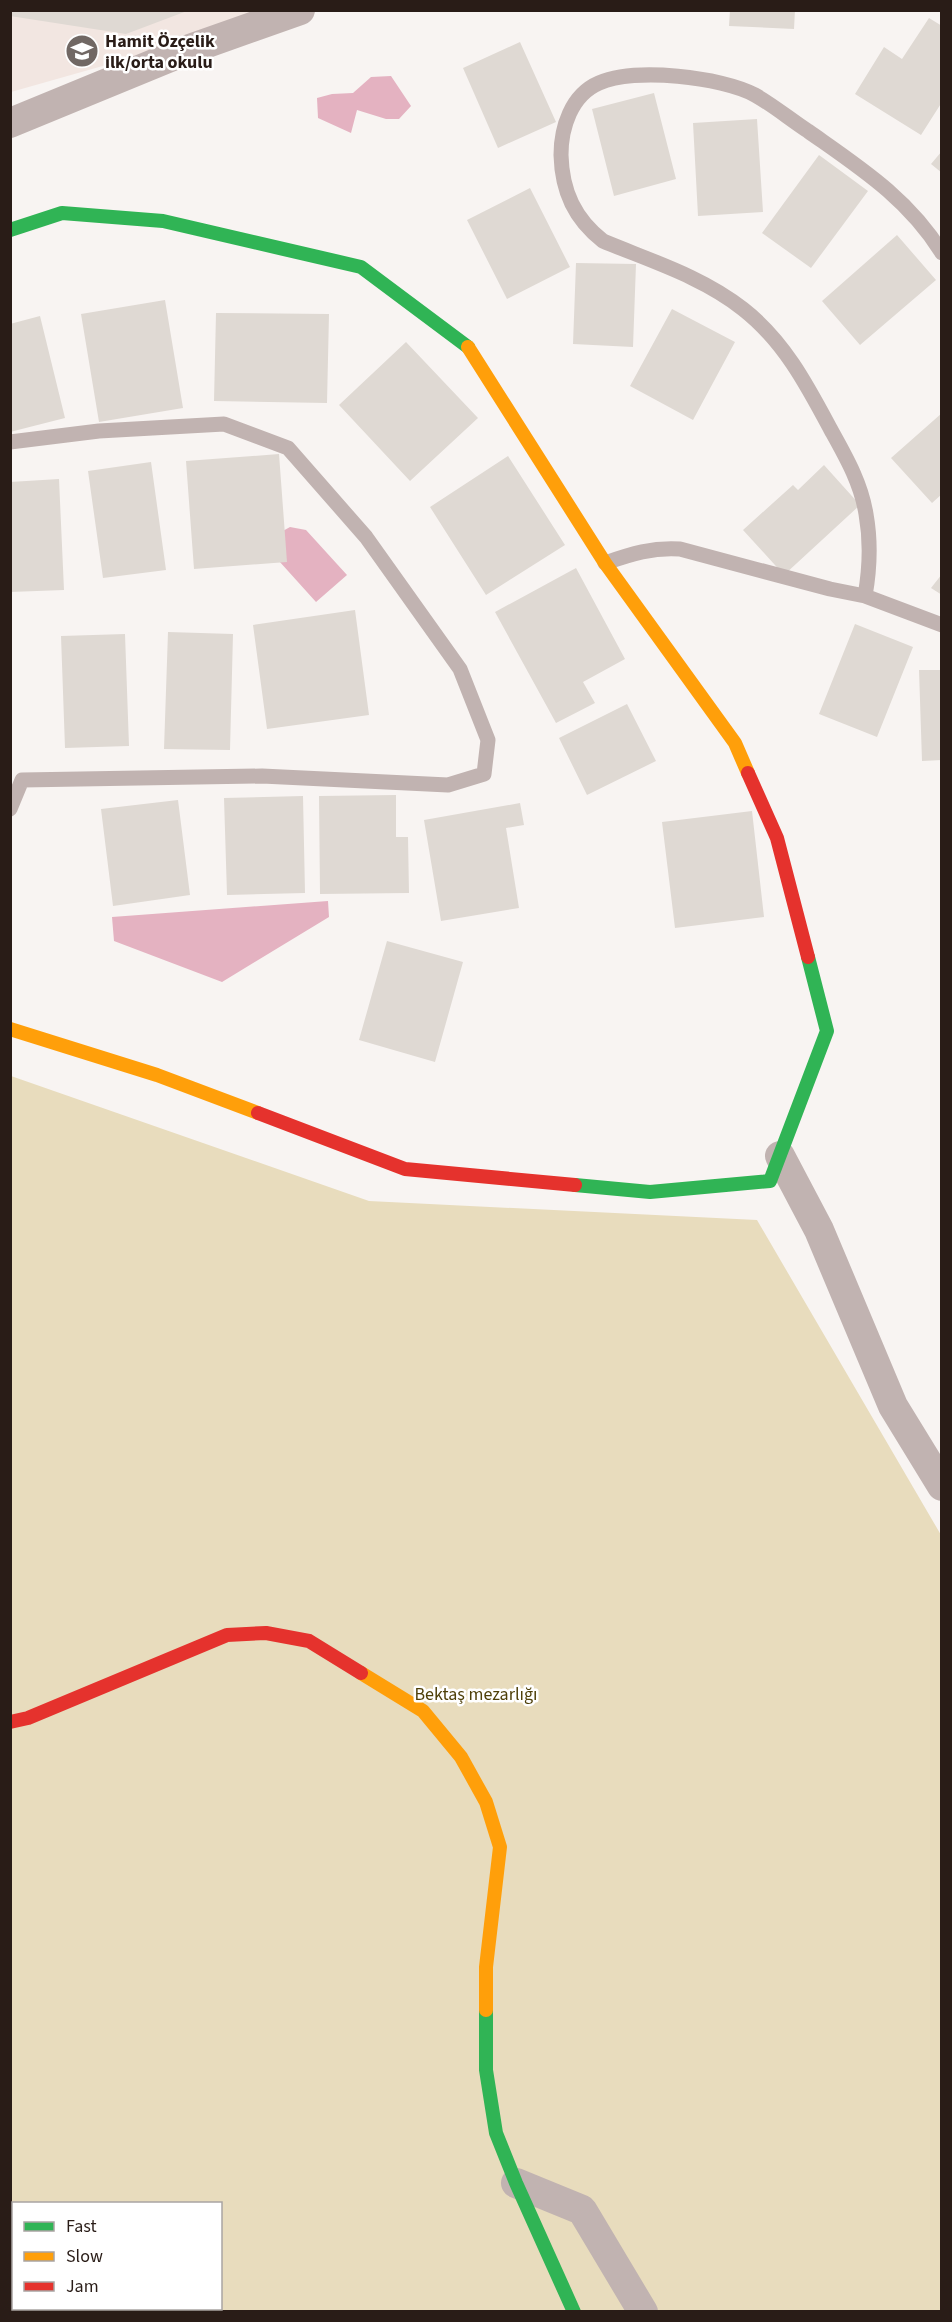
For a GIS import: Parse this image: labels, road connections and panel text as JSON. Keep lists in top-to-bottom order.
{
  "parks": ["Bektaş mezarlığı"],
  "places": {
    "school or university": ["Hamit Özçelik ilk/orta okulu"]
  },
  "legend": ["Fast", "Slow", "Jam"]
}
